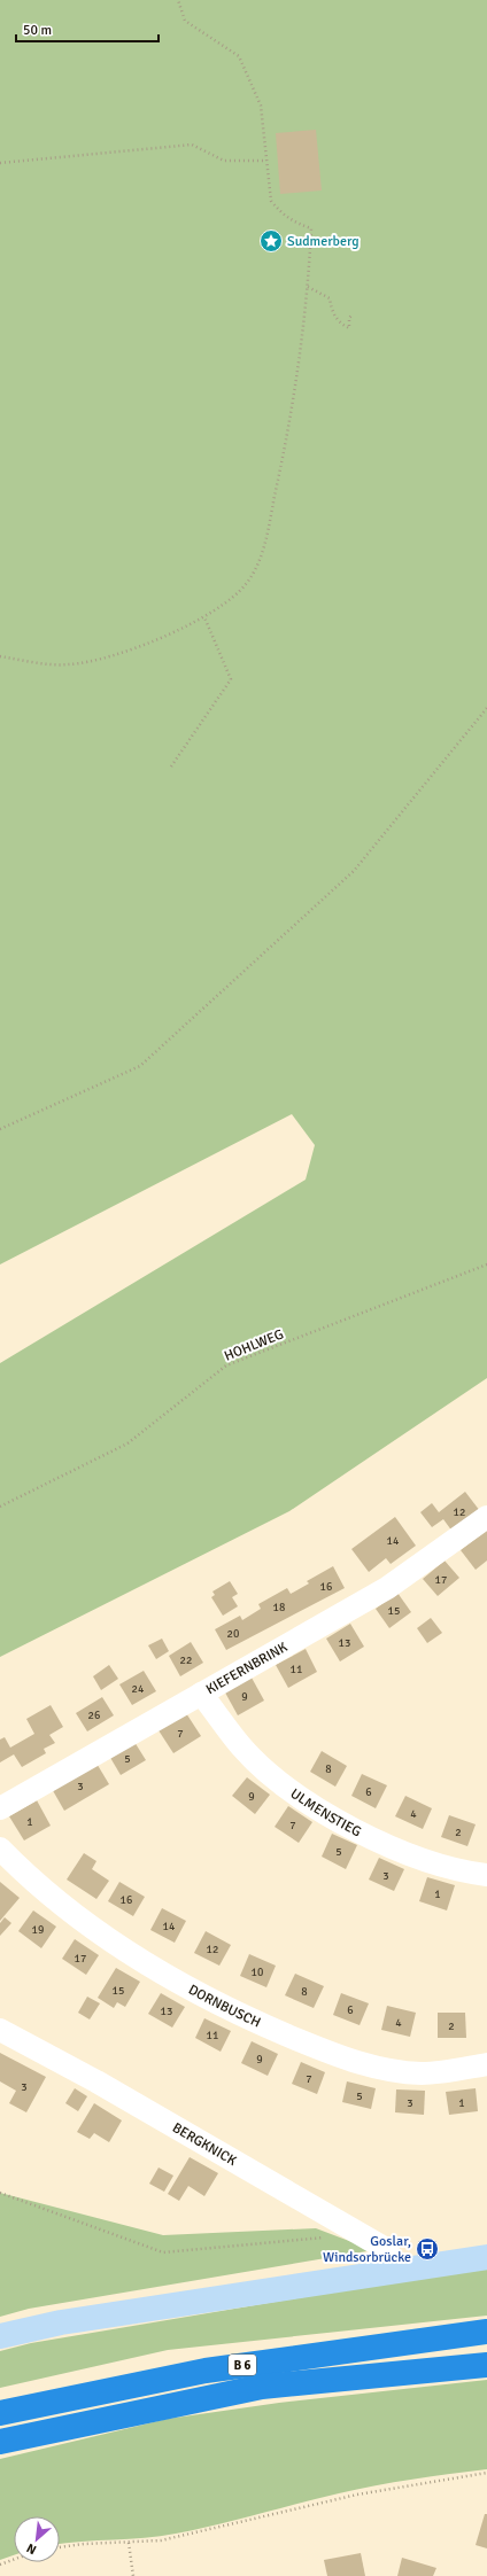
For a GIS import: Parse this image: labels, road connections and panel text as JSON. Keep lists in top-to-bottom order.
{
  "streets": {
    "highway": ["B 6"],
    "street": [
      "KIEFERNBRINK",
      "ULMENSTIEG",
      "DORNBUSCH",
      "BERGKNICK"
    ],
    "path": ["HOHLWEG"]
  },
  "crossings": [
    ["KIEFERNBRINK", "ULMENSTIEG"]
  ],
  "places": {
    "place": ["Sudmerberg"],
    "bus stop": ["Goslar, Windsorbrücke"]
  },
  "house_numbers": [
    "12",
    "14",
    "17",
    "16",
    "18",
    "15",
    "20",
    "13",
    "22",
    "11",
    "24",
    "9",
    "26",
    "7",
    "5",
    "8",
    "3",
    "6",
    "9",
    "4",
    "1",
    "7",
    "2",
    "5",
    "3",
    "1",
    "16",
    "14",
    "19",
    "12",
    "17",
    "10",
    "15",
    "8",
    "6",
    "13",
    "4",
    "2",
    "11",
    "9",
    "7",
    "3",
    "5",
    "3",
    "1"
  ],
  "scale_bar": "50 m",
  "north": "bottom left"
}
